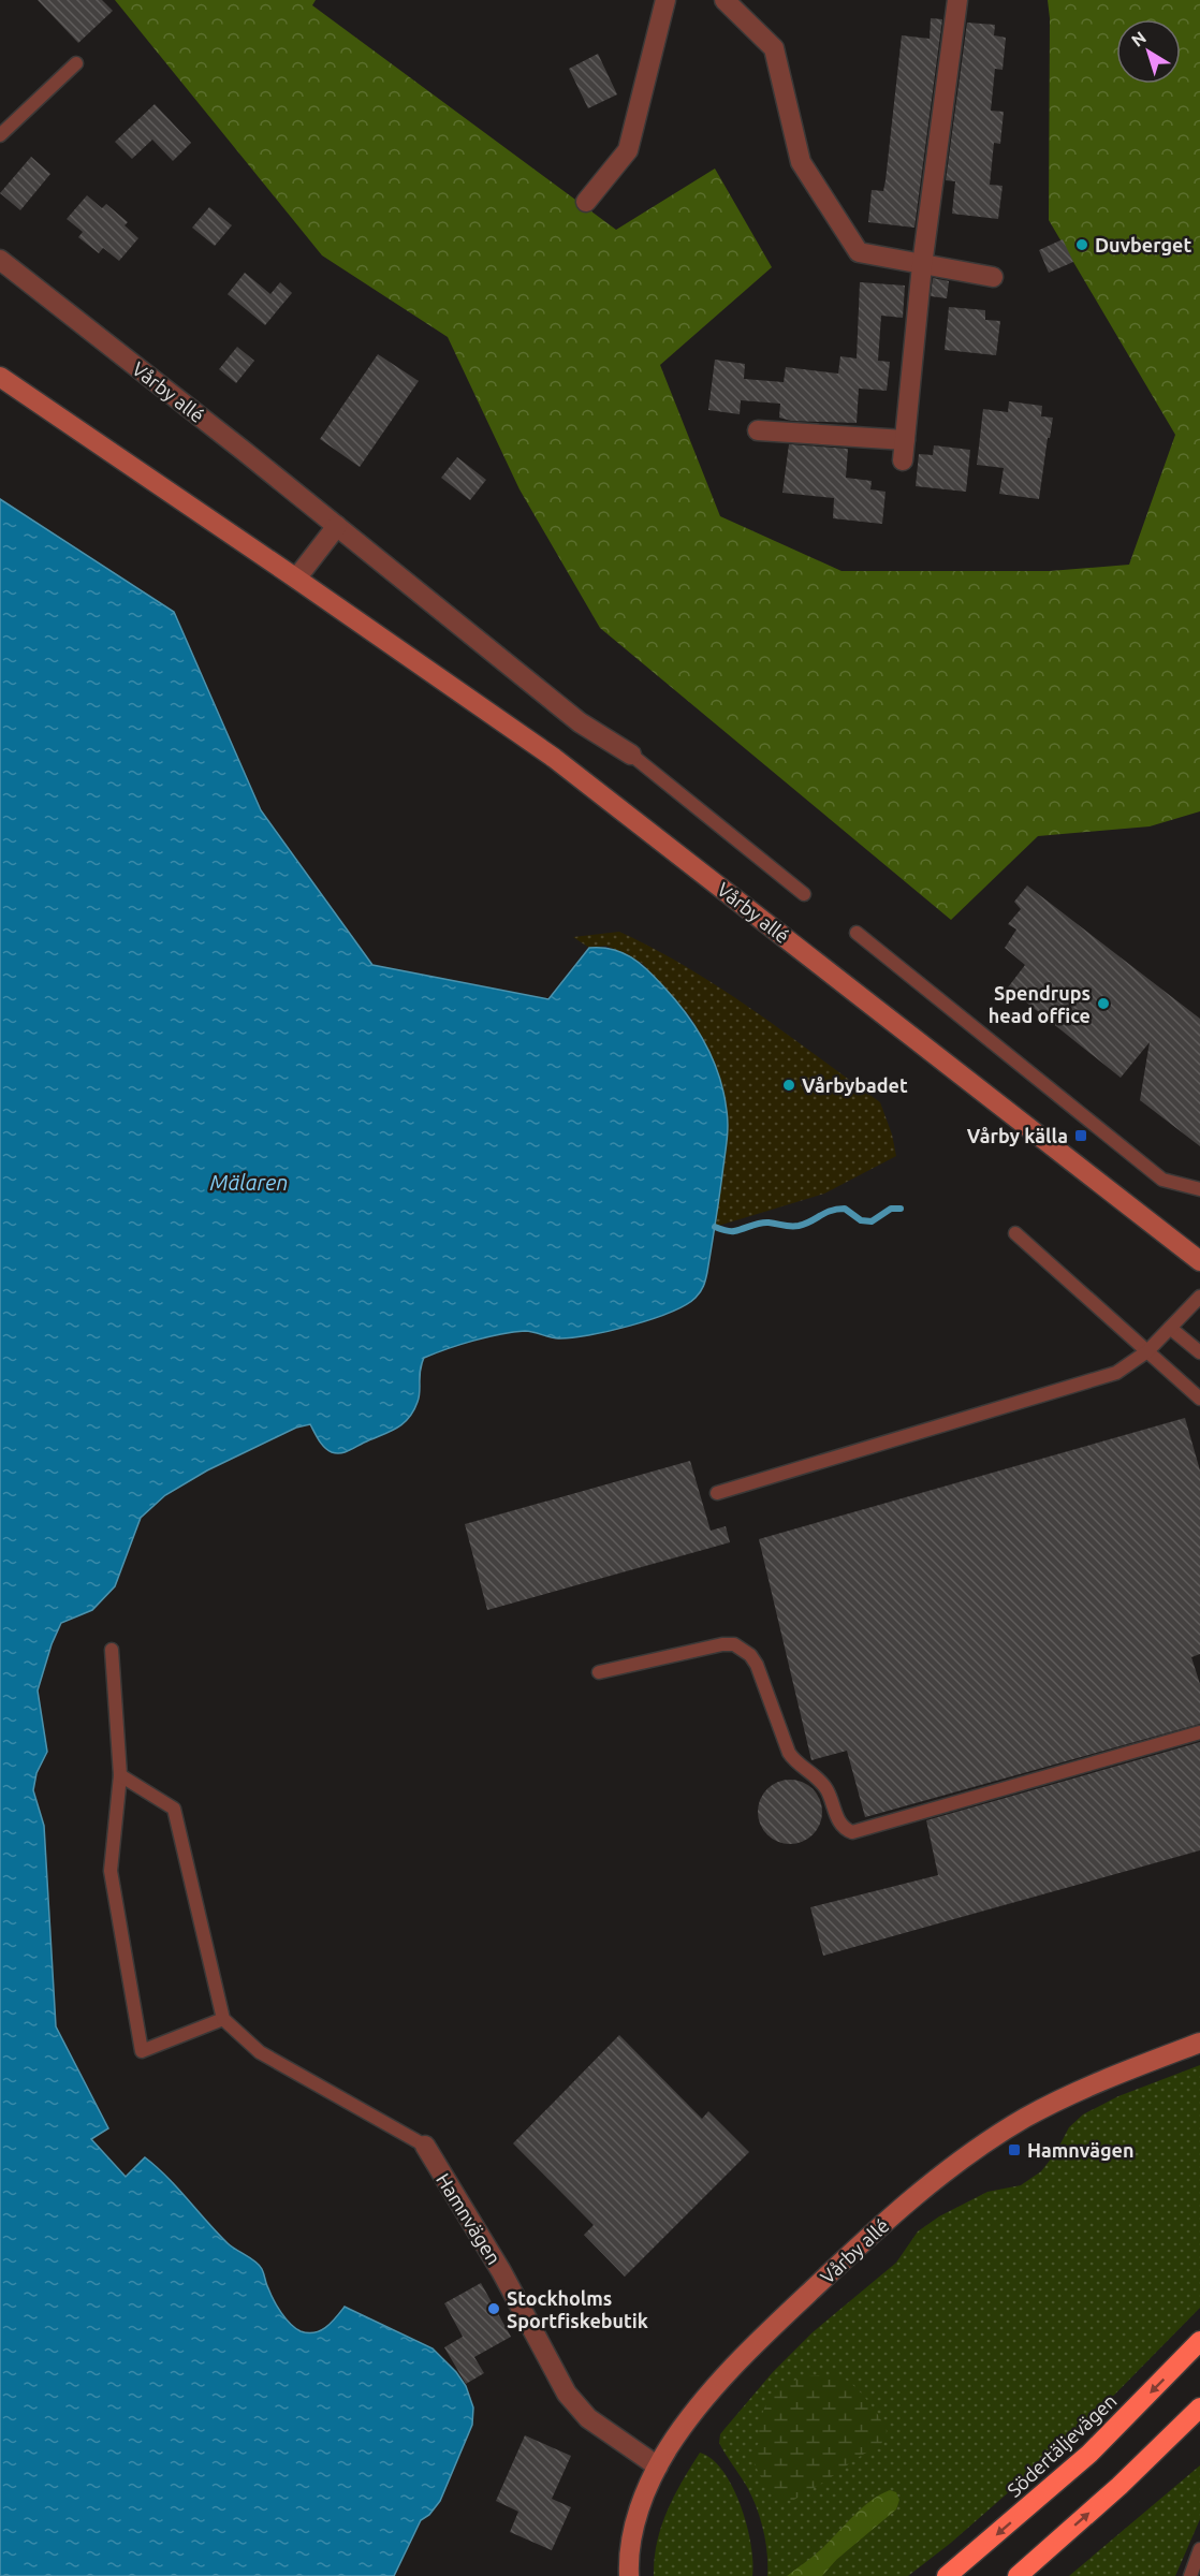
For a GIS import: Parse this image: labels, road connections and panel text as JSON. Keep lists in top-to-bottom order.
{
  "streets": {
    "highway": ["Södertäljevägen"],
    "street": ["Vårby allé", "Hamnvägen"]
  },
  "crossings": [
    ["Vårby allé", "Hamnvägen"]
  ],
  "water": ["Mälaren"],
  "places": {
    "other": [
      "Duvberget",
      "Spendrups head office",
      "Vårbybadet",
      "Stockholms Sportfiskebutik"
    ],
    "transit": ["Vårby källa", "Hamnvägen"]
  },
  "north": "top left"
}
